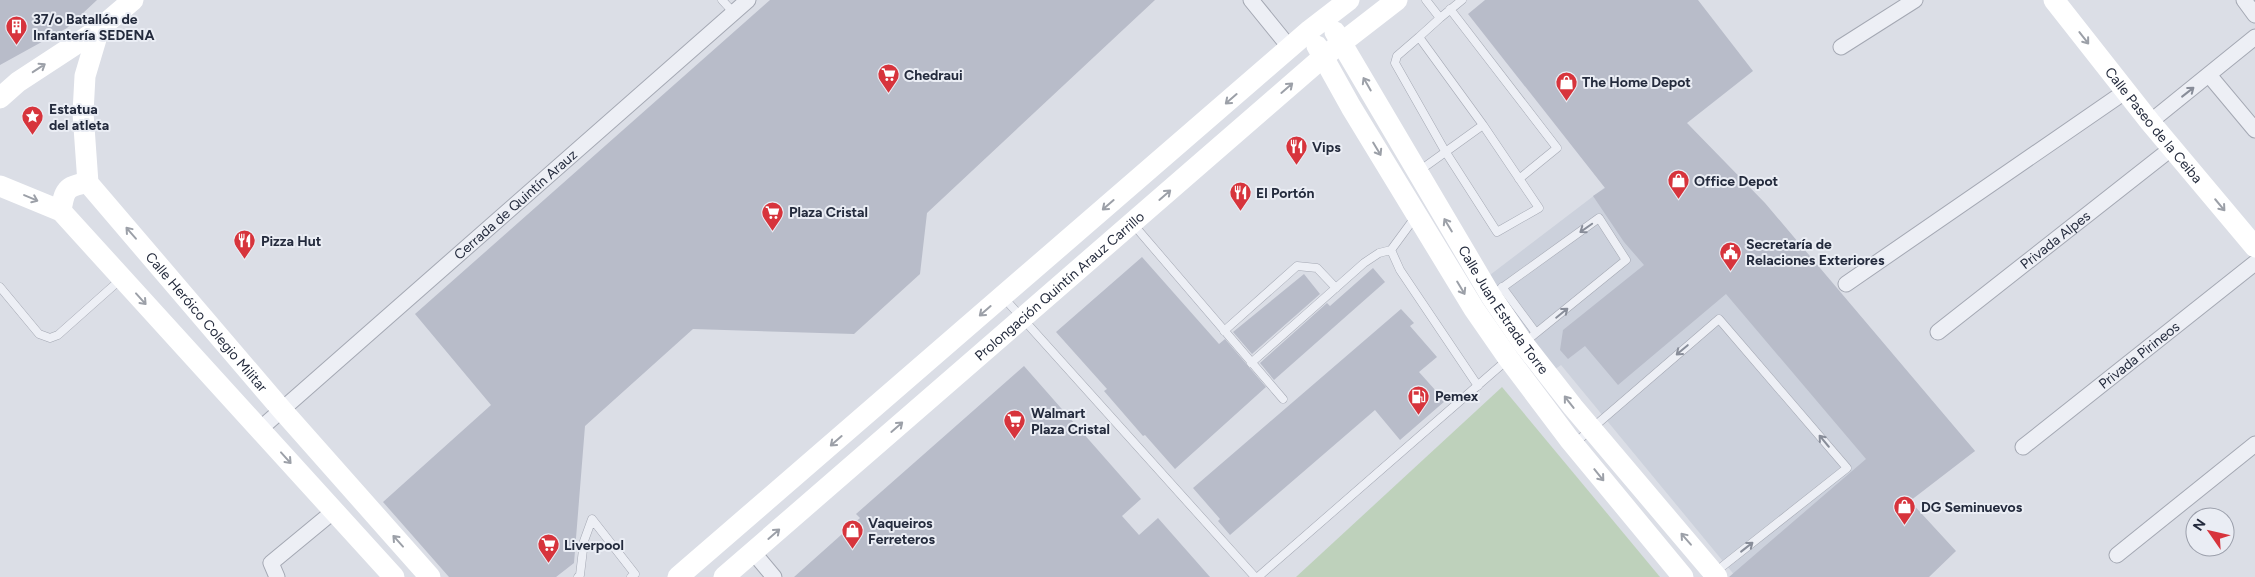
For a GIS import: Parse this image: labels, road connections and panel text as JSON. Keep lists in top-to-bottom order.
{
  "streets": {
    "street": [
      "Calle Paseo de la Ceiba",
      "Cerrada de Quintín Arauz",
      "Privada Alpes",
      "Prolongación Quintín Arauz Carrillo",
      "Calle Juan Estrada Torre",
      "Calle Heróico Colegio Militar",
      "Privada Pirineos"
    ]
  },
  "crossings": [
    ["Calle Paseo de la Ceiba", "Privada Alpes"],
    ["Cerrada de Quintín Arauz", "Calle Heróico Colegio Militar"],
    ["Prolongación Quintín Arauz Carrillo", "Calle Juan Estrada Torre"]
  ],
  "one_way": ["Calle Paseo de la Ceiba"],
  "places": {
    "building": ["37/o Batallón de Infantería SEDENA"],
    "supermarket": [
      "Chedraui",
      "Plaza Cristal",
      "Walmart Plaza Cristal",
      "Liverpool"
    ],
    "shop": [
      "The Home Depot",
      "Office Depot",
      "DG Seminuevos",
      "Vaqueiros Ferreteros"
    ],
    "place": ["Estatua del atleta"],
    "restaurant": ["Vips", "El Portón", "Pizza Hut"],
    "public building": ["Secretaría de Relaciones Exteriores"],
    "fuel station": ["Pemex"]
  },
  "north": "top left"
}
